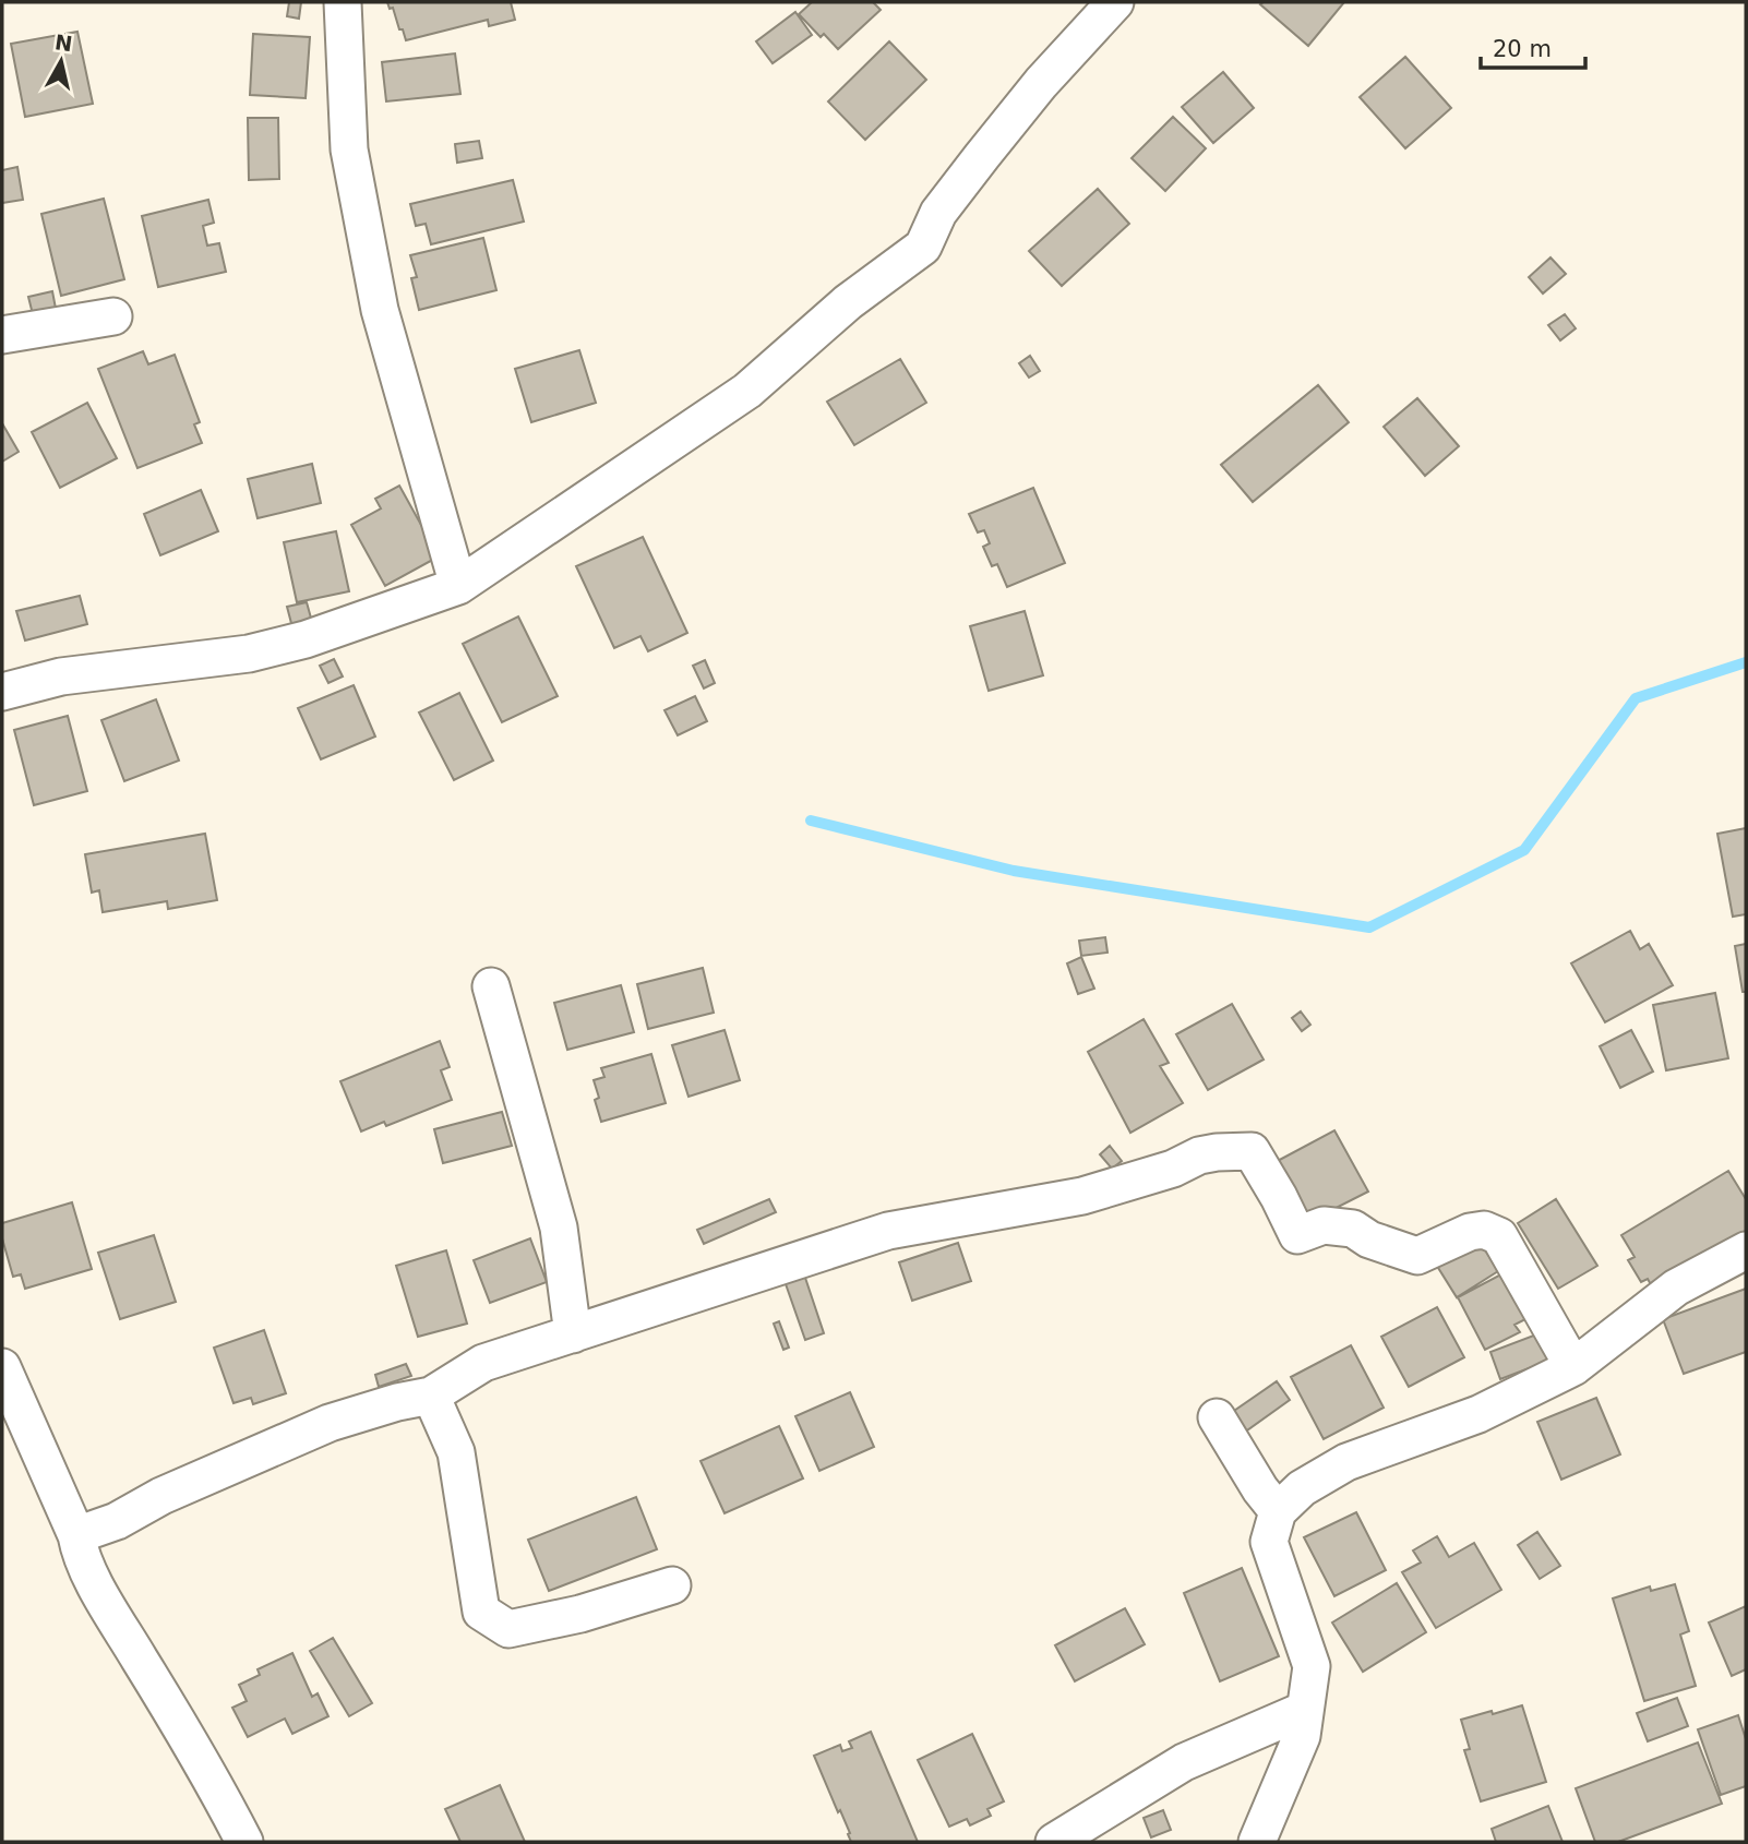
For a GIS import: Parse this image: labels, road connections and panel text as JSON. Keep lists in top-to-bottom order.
{
  "scale_bar": "20 m",
  "north": "top"
}
